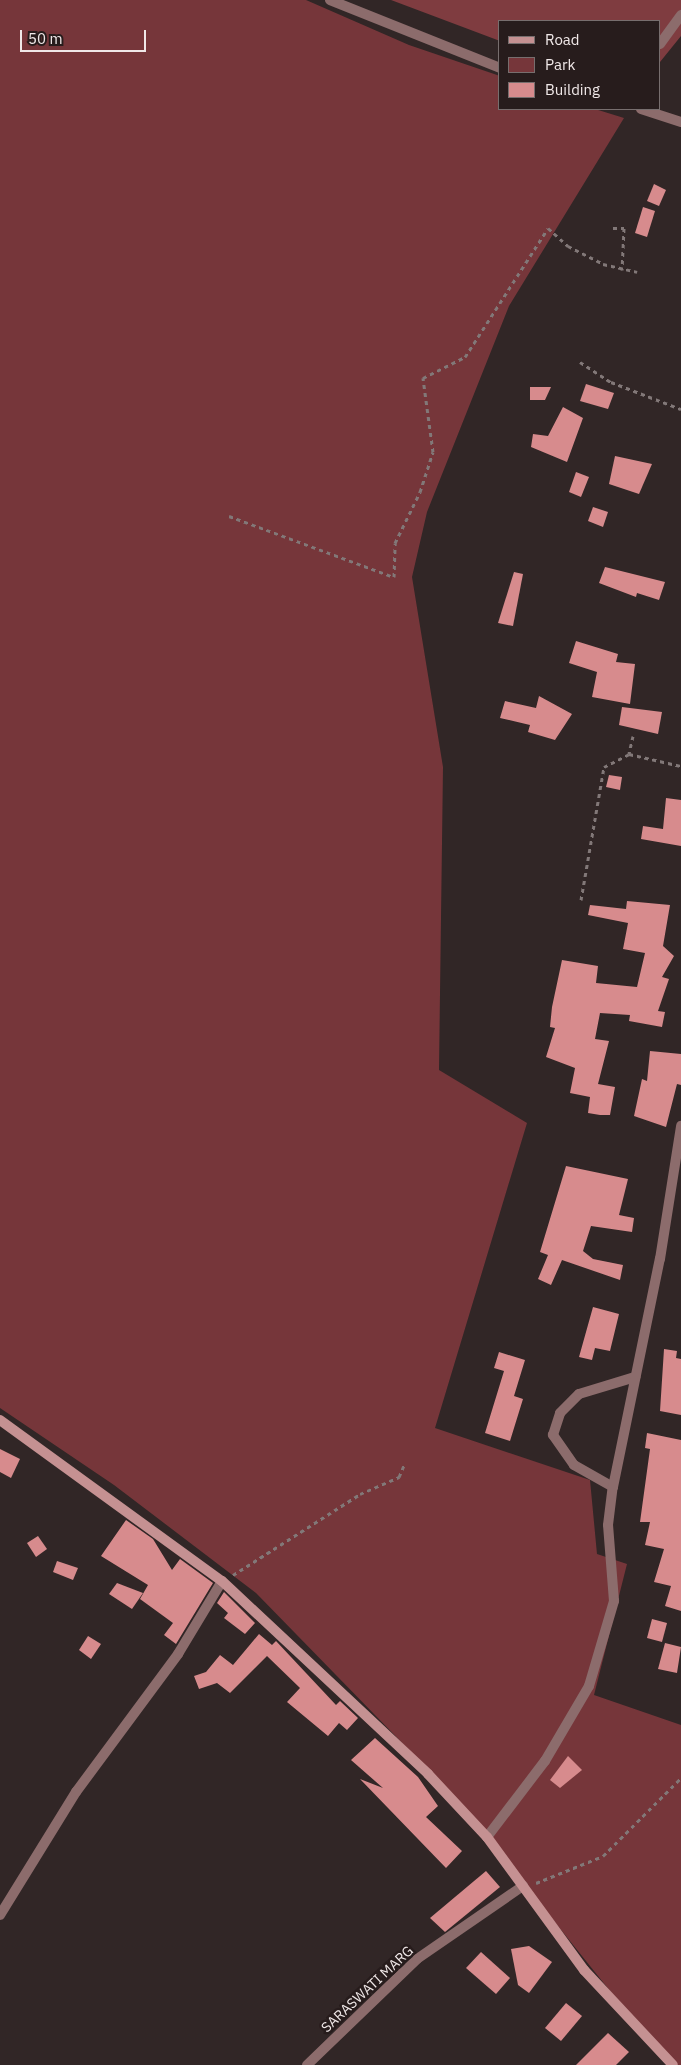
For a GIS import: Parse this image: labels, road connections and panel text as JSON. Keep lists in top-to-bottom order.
{
  "streets": {
    "street": ["SARASWATI MARG"]
  },
  "legend": ["Road", "Park", "Building"],
  "scale_bar": "50 m"
}
